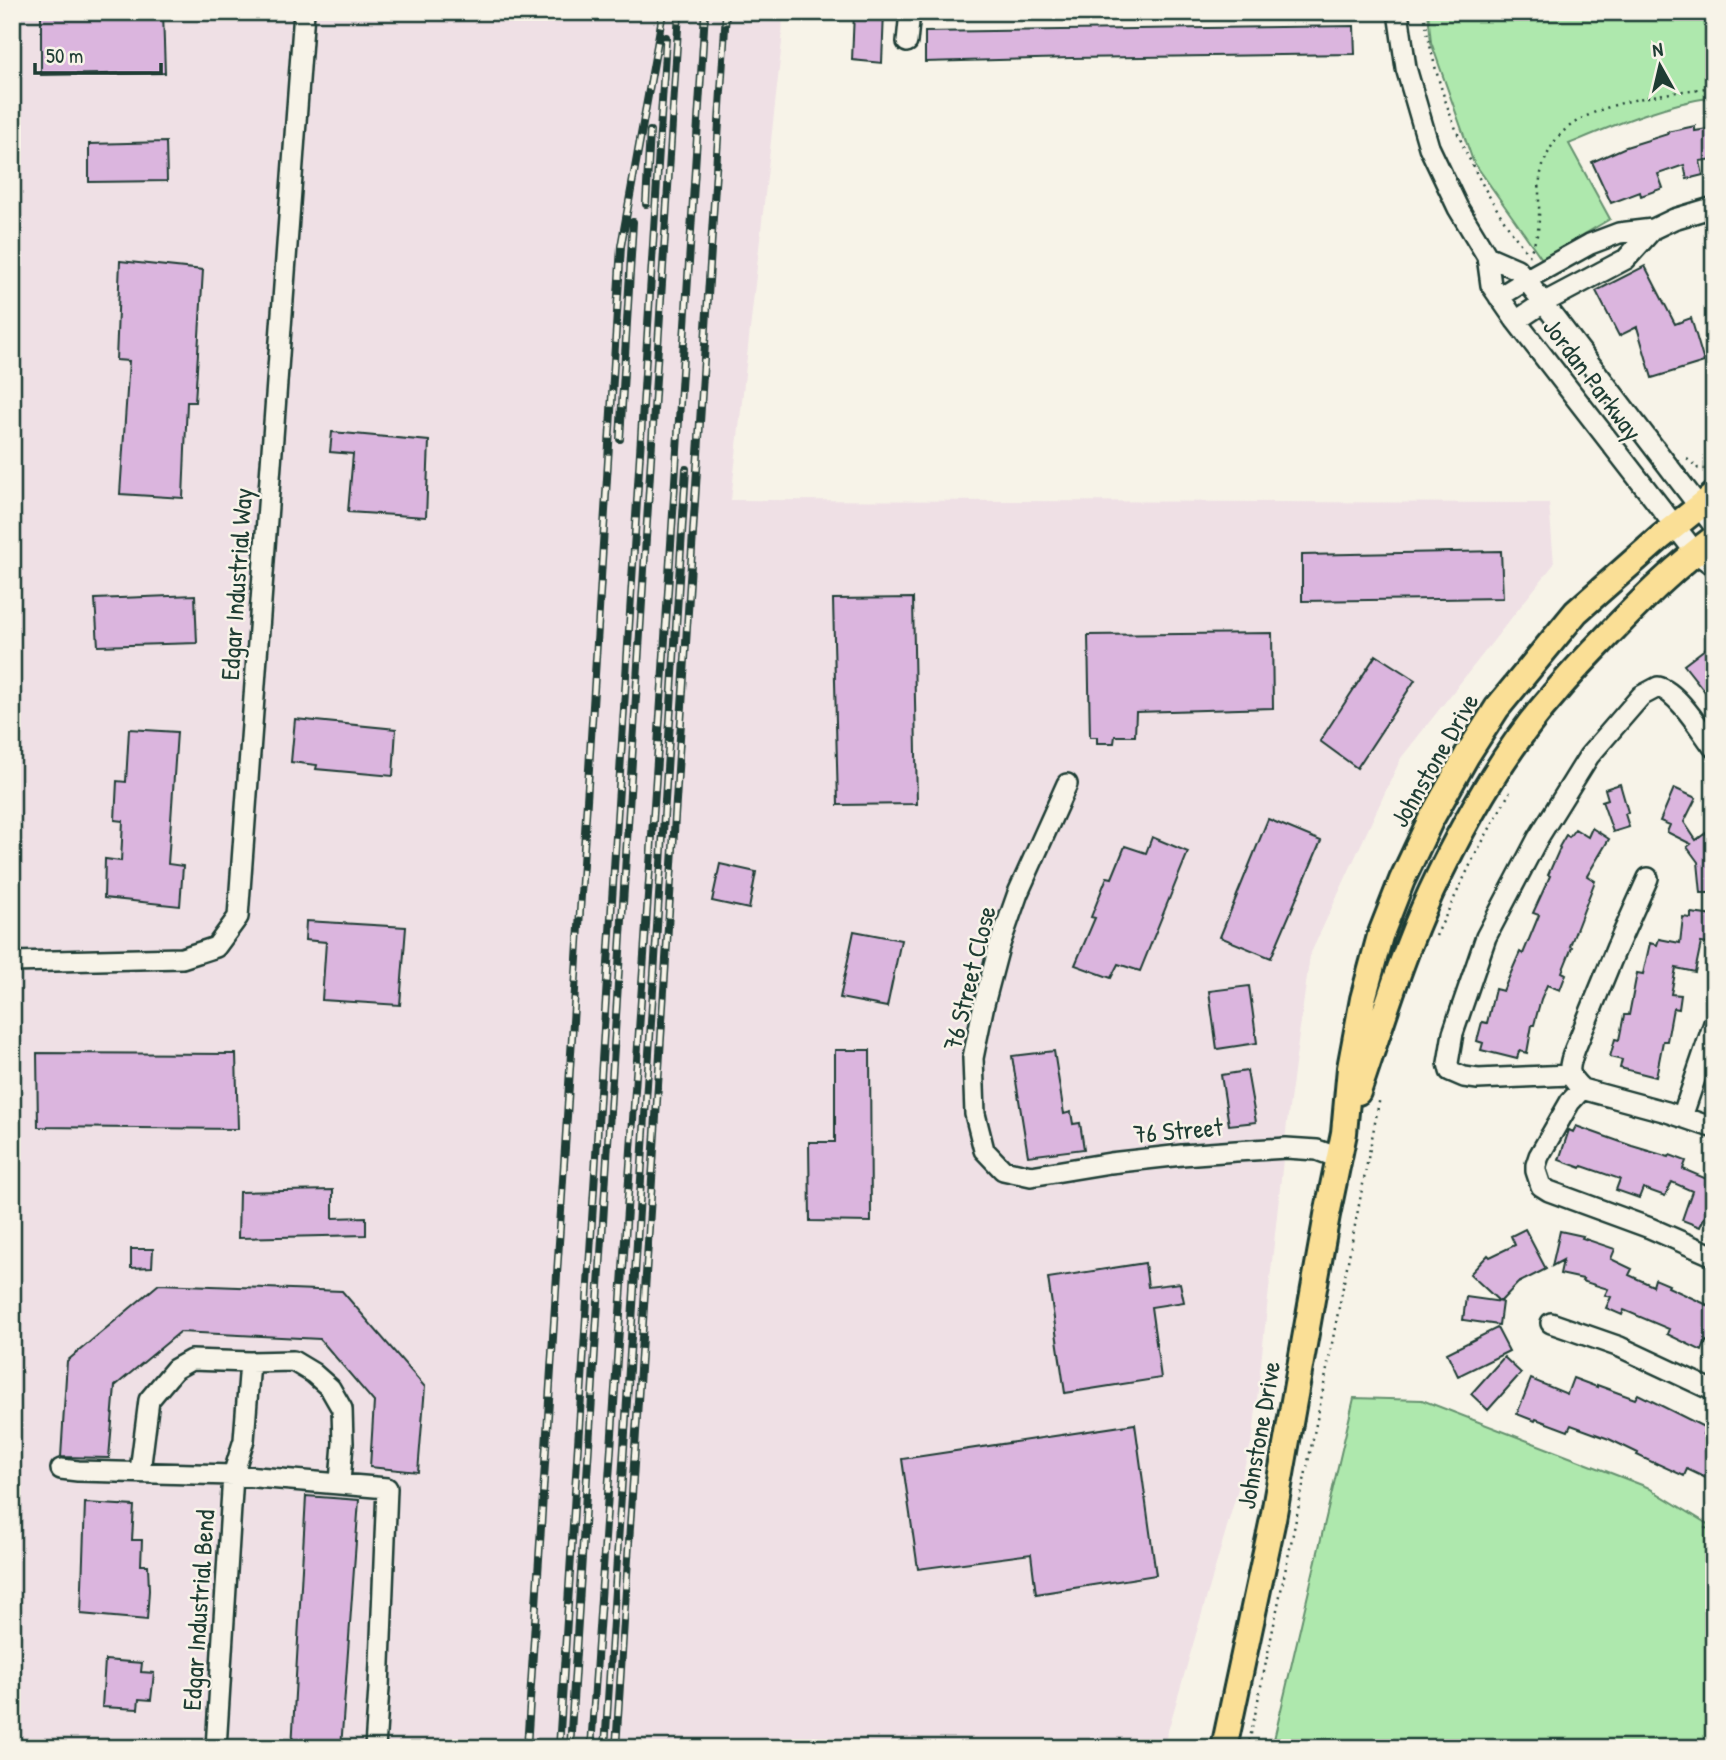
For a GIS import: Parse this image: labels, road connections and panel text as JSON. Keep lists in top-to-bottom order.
{
  "streets": {
    "main road": ["Johnstone Drive"],
    "street": [
      "Jordan Parkway",
      "Edgar Industrial Way",
      "76 Street Close",
      "76 Street",
      "Edgar Industrial Bend"
    ]
  },
  "crossings": [
    ["Jordan Parkway", "Johnstone Drive"],
    ["Johnstone Drive", "76 Street"],
    ["76 Street Close", "76 Street"]
  ],
  "scale_bar": "50 m",
  "north": "top"
}
